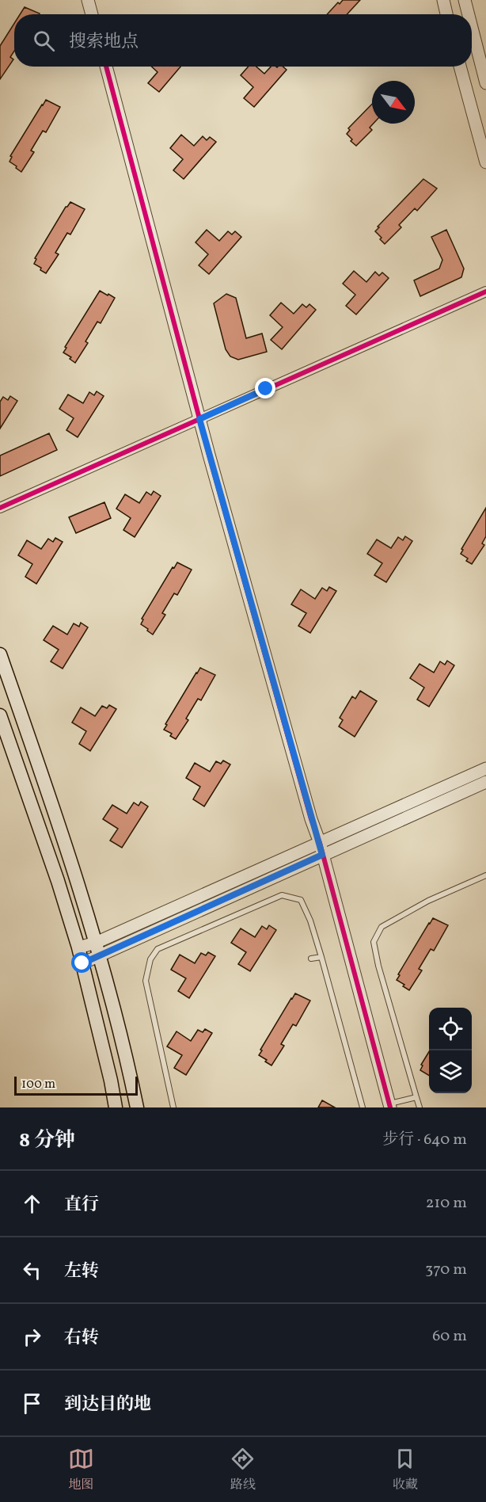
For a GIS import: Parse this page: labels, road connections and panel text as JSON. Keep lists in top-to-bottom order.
{
  "scale_bar": "100 m",
  "north": "bottom right",
  "page": {
    "search": "搜索地点",
    "scale": "100 m",
    "heading": ["8 分钟", "步行 · 640 m"],
    "list": [
      ["直行", "210 m"],
      ["左转", "370 m"],
      ["右转", "60 m"],
      "到达目的地"
    ],
    "nav": ["地图", "路线", "收藏"]
  }
}
